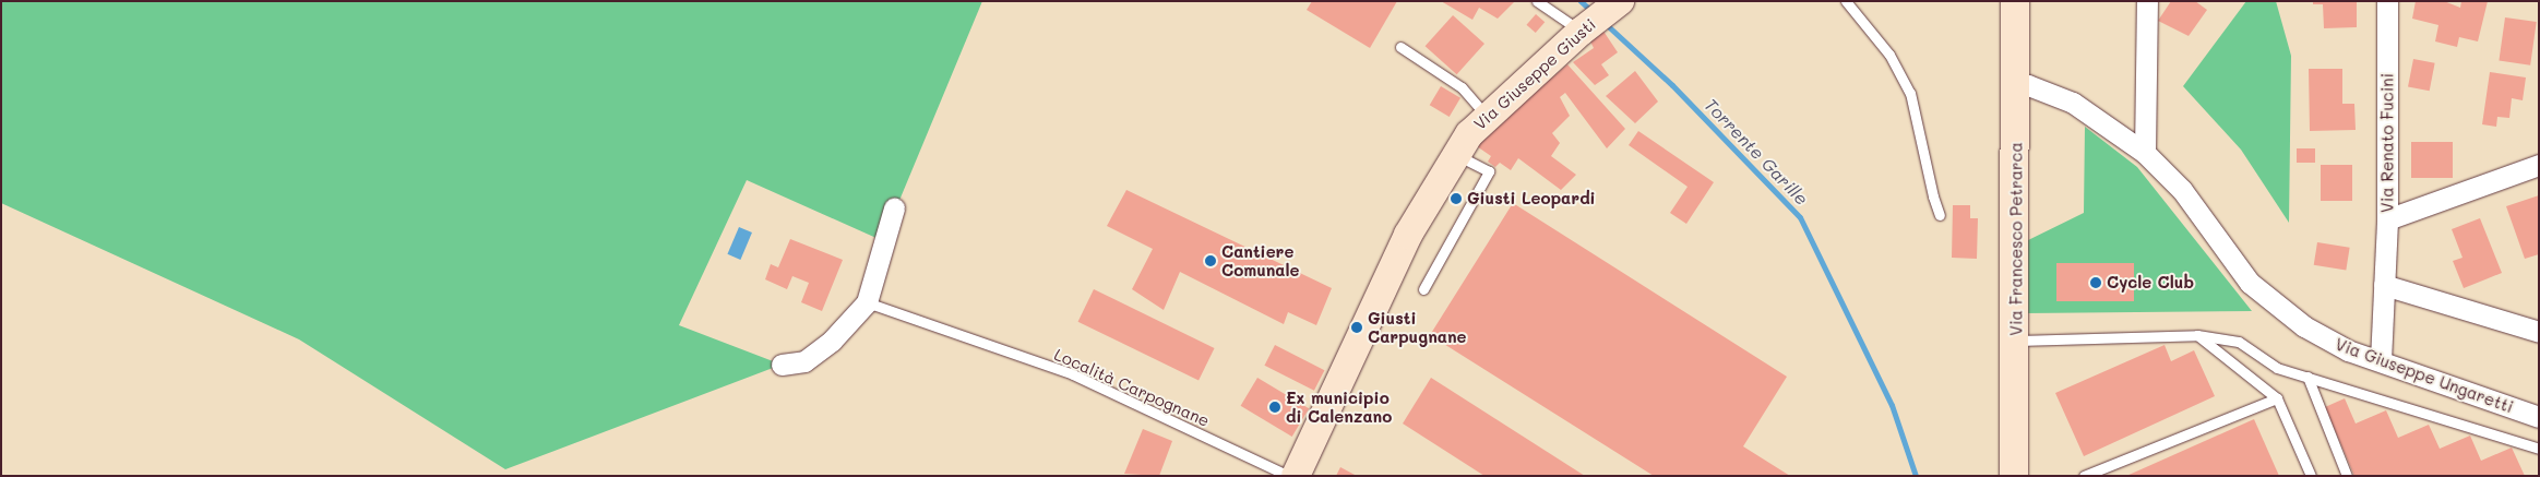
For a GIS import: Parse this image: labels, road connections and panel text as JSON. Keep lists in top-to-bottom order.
{
  "streets": {
    "street": [
      "Via Giuseppe Giusti",
      "Via Renato Fucini",
      "Via Francesco Petrarca",
      "Via Giuseppe Ungaretti"
    ],
    "lane": ["Località Carpognane"]
  },
  "crossings": [
    ["Via Renato Fucini", "Via Giuseppe Ungaretti"],
    ["Via Francesco Petrarca", "Via Giuseppe Ungaretti"]
  ],
  "water": ["Torrente Garille"],
  "places": [
    "Giusti Leopardi",
    "Cantiere Comunale",
    "Cycle Club",
    "Giusti Carpugnane",
    "Ex municipio di Calenzano"
  ]
}
